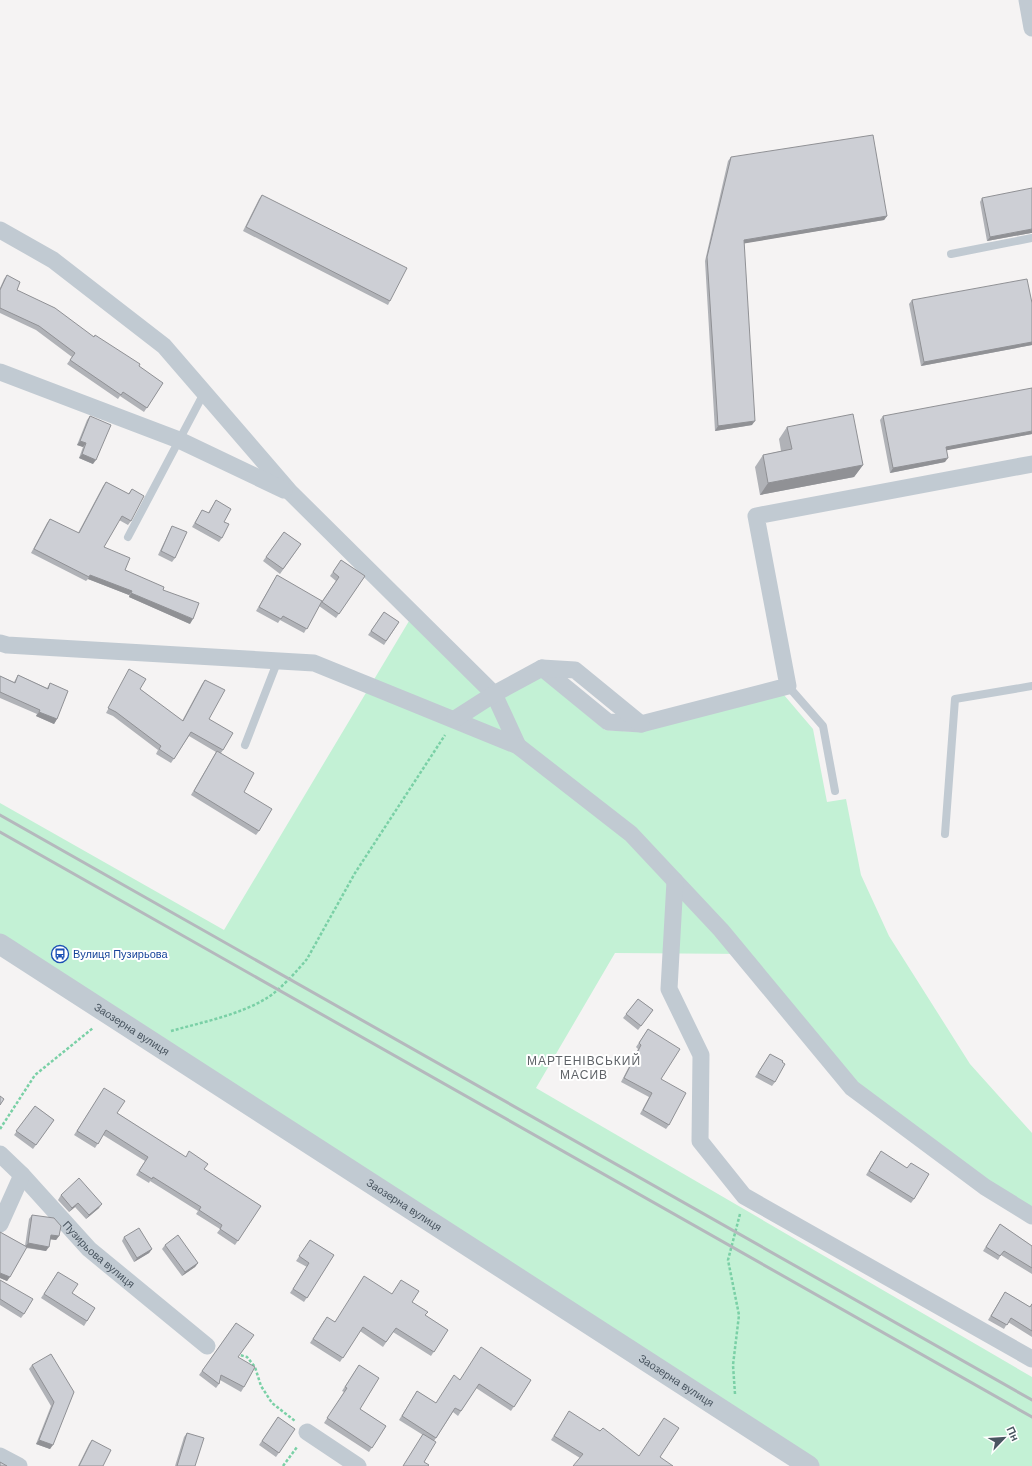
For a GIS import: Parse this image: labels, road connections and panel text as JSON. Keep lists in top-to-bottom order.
{
  "streets": {
    "street": ["Заозерна вулиця", "Пузирьова вулиця"]
  },
  "districts": ["МАРТЕНІВСЬКИЙ МАСИВ"],
  "places": {
    "bus stop": ["Вулиця Пузирьова"]
  },
  "north": "top right"
}
